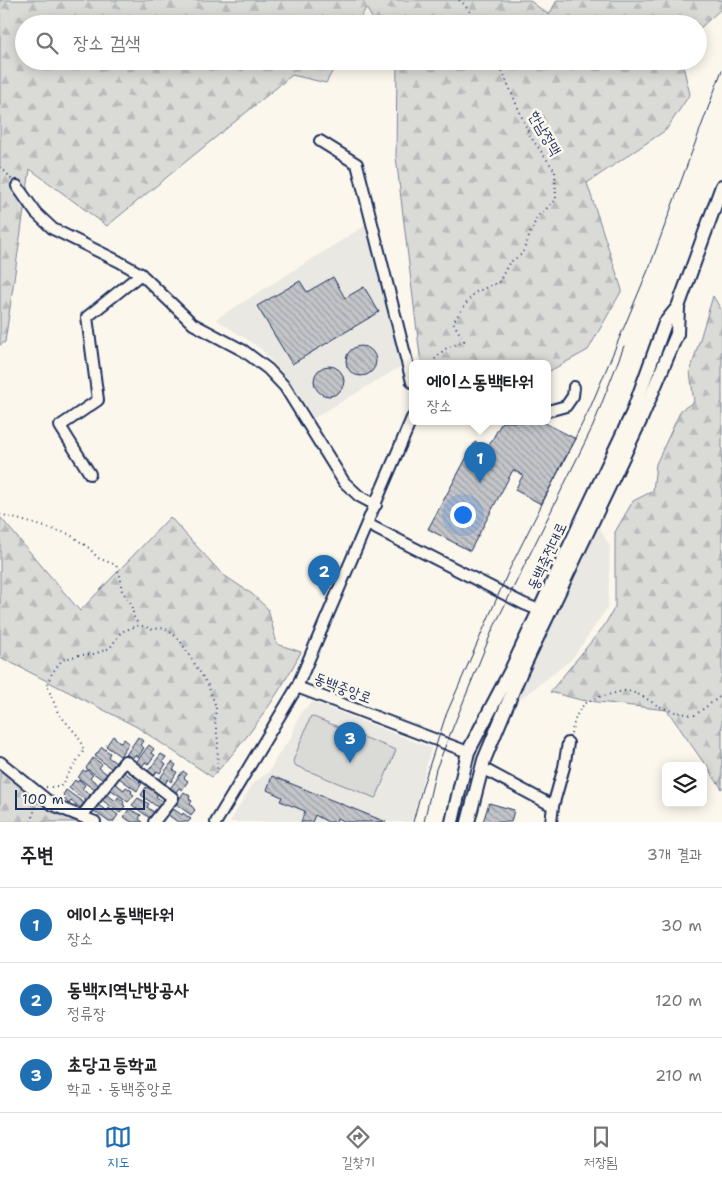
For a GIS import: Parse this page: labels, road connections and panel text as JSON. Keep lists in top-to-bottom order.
{
  "streets": {
    "main road": ["동백죽전대로"],
    "street": ["동백중앙로"],
    "path": ["한남정맥"]
  },
  "crossings": [
    ["동백죽전대로", "동백중앙로"]
  ],
  "scale_bar": "100 m",
  "page": {
    "search": "장소 검색",
    "popup": ["에이스동백타워", "장소"],
    "pins": ["1", "2", "3"],
    "scale": "100 m",
    "heading": ["주변", "3개 결과"],
    "list": [
      {
        "mark": "1",
        "name": "에이스동백타워",
        "note": "장소",
        "value": "30 m"
      },
      {
        "mark": "2",
        "name": "동백지역난방공사",
        "note": "정류장",
        "value": "120 m"
      },
      {
        "mark": "3",
        "name": "초당고등학교",
        "note": "학교 · 동백중앙로",
        "value": "210 m"
      }
    ],
    "nav": ["지도", "길찾기", "저장됨"]
  }
}
